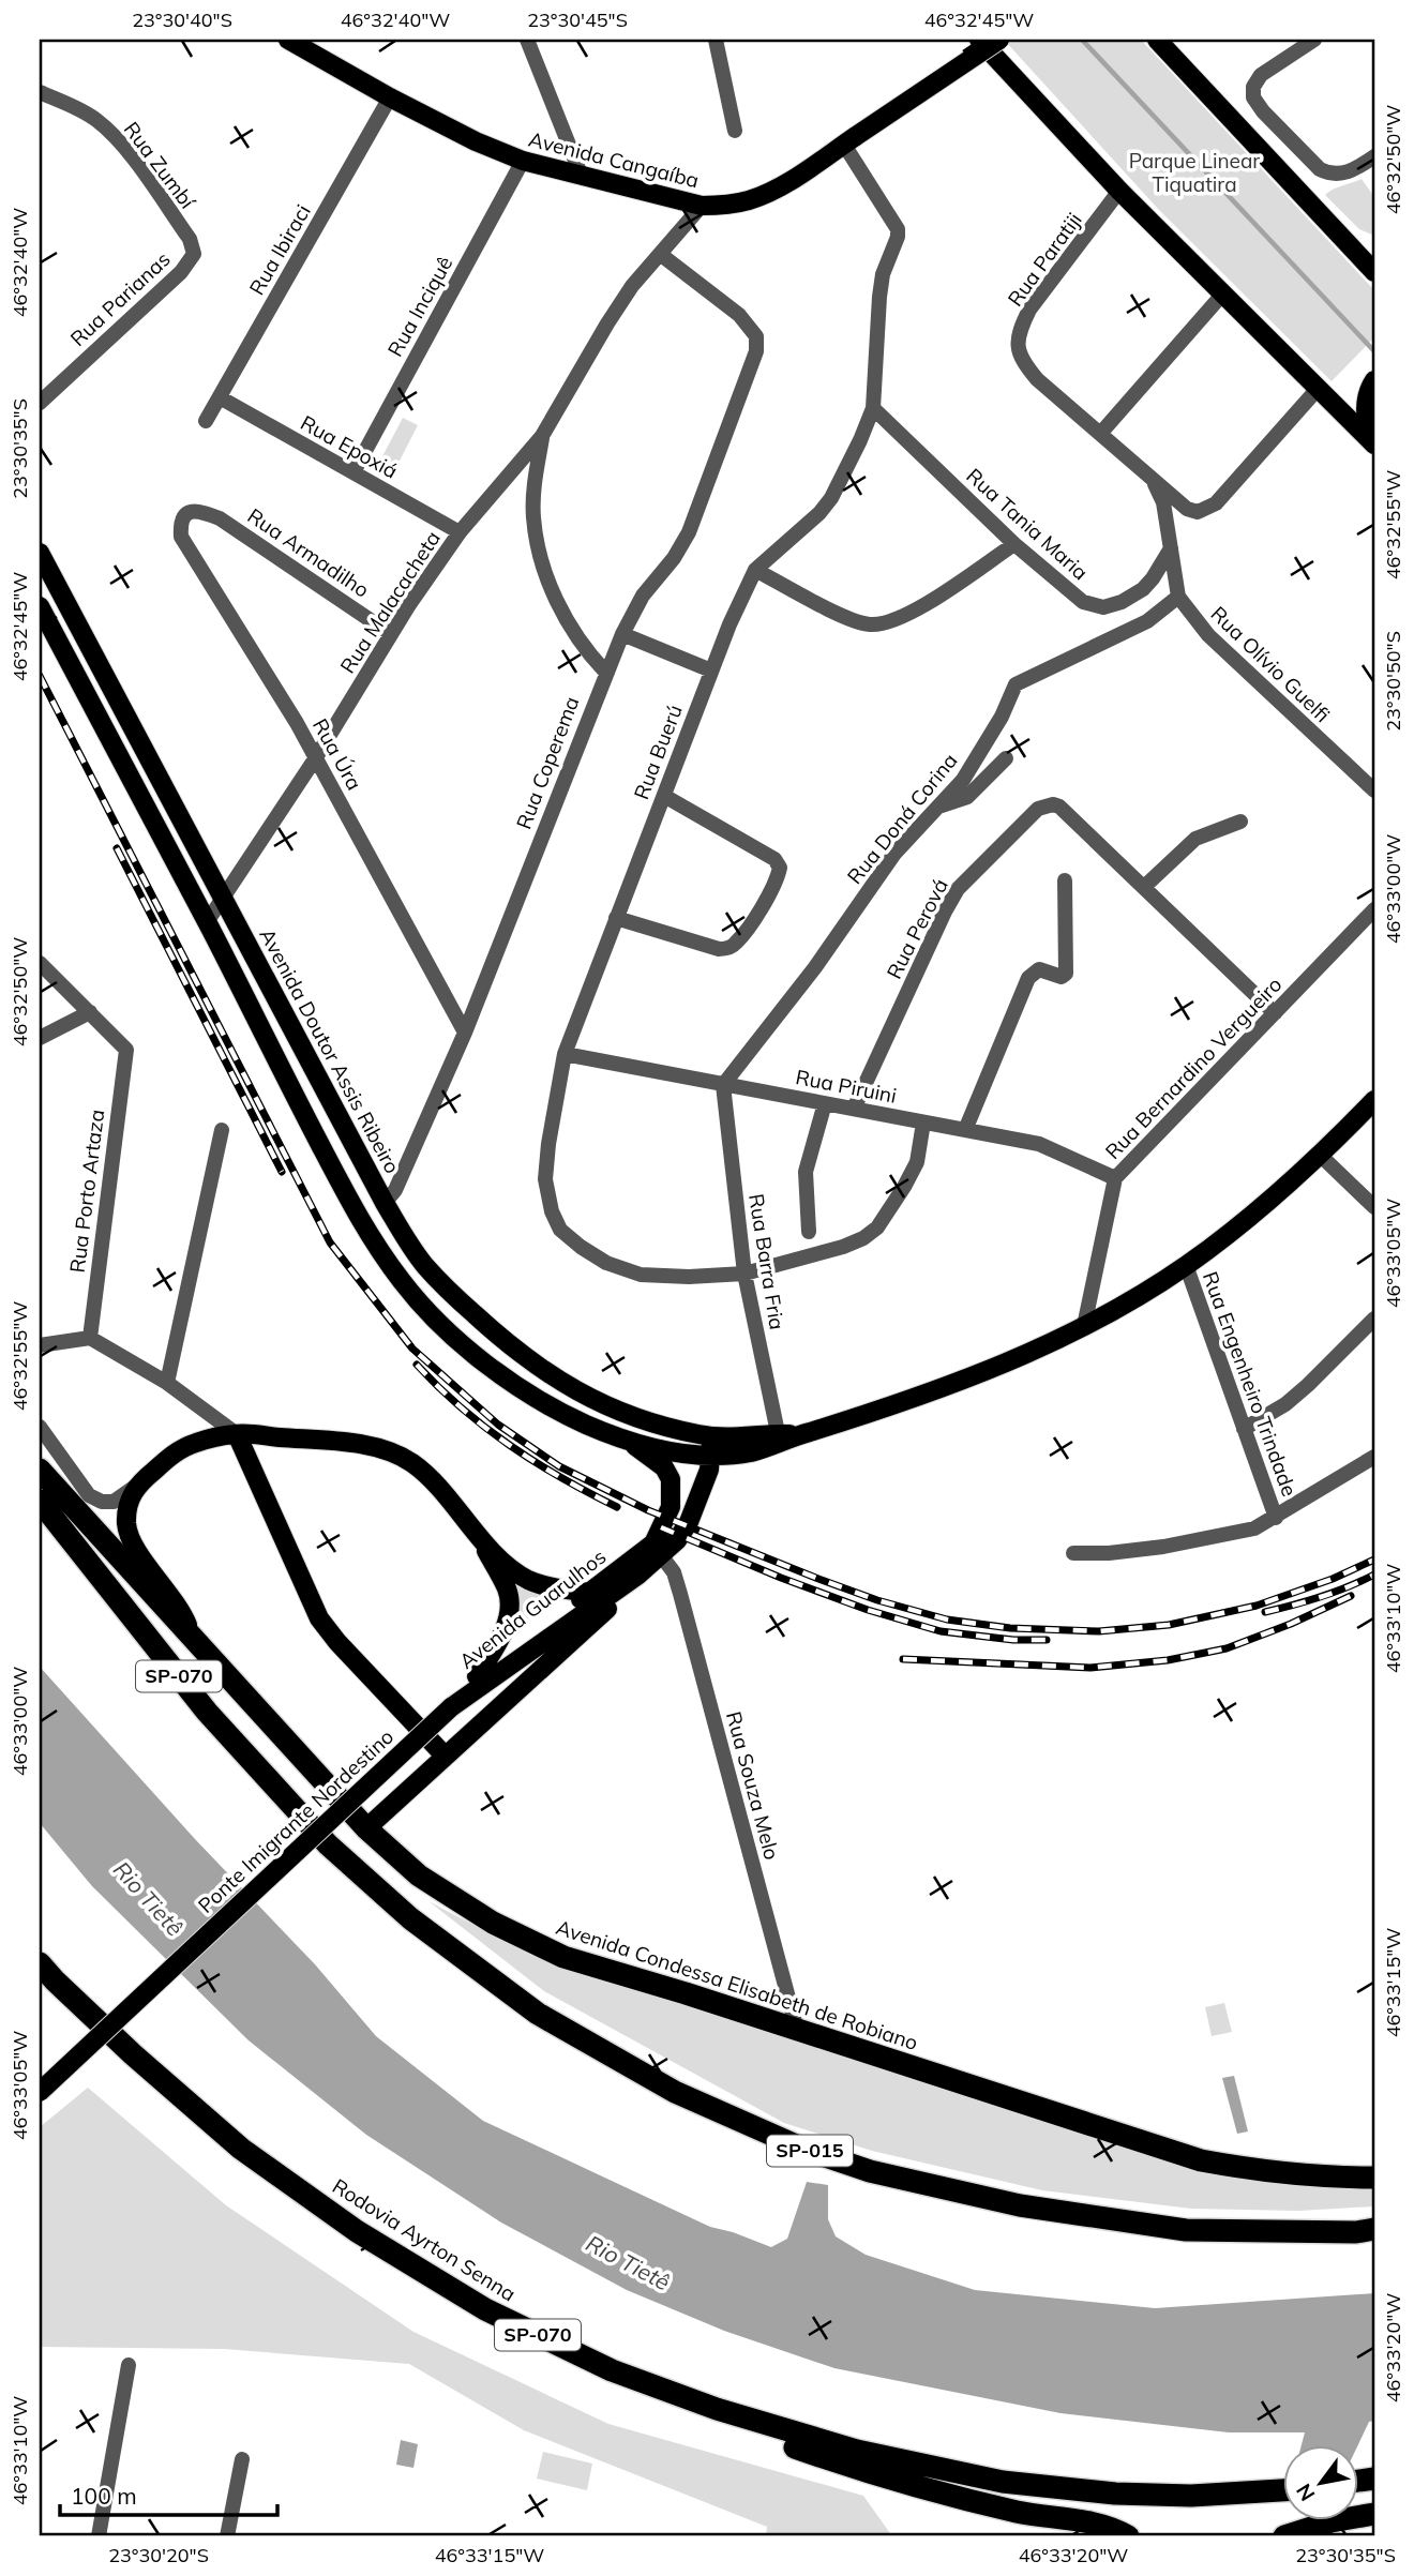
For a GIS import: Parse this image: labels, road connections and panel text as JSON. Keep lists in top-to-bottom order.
{
  "streets": {
    "highway": [
      "SP-070",
      "Avenida Condessa Elisabeth de Robiano",
      "SP-015",
      "Rodovia Ayrton Senna"
    ],
    "main road": [
      "Avenida Cangaíba",
      "Avenida Doutor Assis Ribeiro",
      "Avenida Guarulhos",
      "Ponte Imigrante Nordestino"
    ],
    "street": [
      "Rua Zumbí",
      "Rua Ibiraci",
      "Rua Paratiji",
      "Rua Parianas",
      "Rua Inciquê",
      "Rua Epoxiá",
      "Rua Tania Maria",
      "Rua Armadilho",
      "Rua Malacacheta",
      "Rua Olívio Guelfi",
      "Rua Buerú",
      "Rua Úra",
      "Rua Coperema",
      "Rua Doná Corina",
      "Rua Perová",
      "Rua Bernardino Vergueiro",
      "Rua Piruini",
      "Rua Porto Artaza",
      "Rua Barra Fria",
      "Rua Engenheiro Trindade",
      "Rua Souza Melo"
    ]
  },
  "crossings": [
    ["Avenida Cangaíba", "Rua Ibiraci"],
    ["Avenida Cangaíba", "Rua Inciquê"],
    ["Avenida Cangaíba", "Rua Malacacheta"],
    ["Avenida Cangaíba", "Rua Buerú"],
    ["Rua Zumbí", "Rua Parianas"],
    ["Rua Ibiraci", "Rua Epoxiá"],
    ["Rua Inciquê", "Rua Epoxiá"],
    ["Rua Epoxiá", "Rua Malacacheta"],
    ["Rua Tania Maria", "Rua Olívio Guelfi"],
    ["Rua Tania Maria", "Rua Buerú"],
    ["Rua Armadilho", "Rua Malacacheta"],
    ["Rua Armadilho", "Rua Úra"],
    ["Rua Malacacheta", "Rua Úra"],
    ["Rua Malacacheta", "Rua Coperema"],
    ["Rua Malacacheta", "Avenida Doutor Assis Ribeiro"],
    ["Rua Olívio Guelfi", "Rua Doná Corina"],
    ["Rua Buerú", "Rua Piruini"],
    ["Rua Buerú", "Rua Barra Fria"],
    ["Rua Úra", "Rua Coperema"],
    ["Rua Coperema", "Avenida Doutor Assis Ribeiro"],
    ["Rua Doná Corina", "Rua Piruini"],
    ["Rua Doná Corina", "Rua Barra Fria"],
    ["Rua Perová", "Rua Piruini"],
    ["Avenida Doutor Assis Ribeiro", "Avenida Guarulhos"],
    ["Rua Bernardino Vergueiro", "Rua Piruini"],
    ["Rua Piruini", "Rua Barra Fria"],
    ["Avenida Guarulhos", "Rua Souza Melo"],
    ["Avenida Guarulhos", "Ponte Imigrante Nordestino"],
    ["Avenida Guarulhos", "Avenida Condessa Elisabeth de Robiano"],
    ["SP-070", "SP-015"],
    ["Rua Souza Melo", "Avenida Condessa Elisabeth de Robiano"]
  ],
  "water": ["Rio Tietê"],
  "parks": ["Parque Linear Tiquatira"],
  "scale_bar": "100 m",
  "north": "bottom left",
  "coordinates": [
    "23°30'40\"S",
    "46°32'40\"W",
    "23°30'45\"S",
    "46°32'45\"W",
    "46°32'50\"W",
    "23°30'35\"S",
    "46°32'55\"W",
    "23°30'50\"S",
    "46°33'00\"W",
    "46°33'05\"W",
    "46°33'10\"W",
    "46°33'15\"W",
    "46°33'20\"W",
    "23°30'20\"S"
  ]
}
